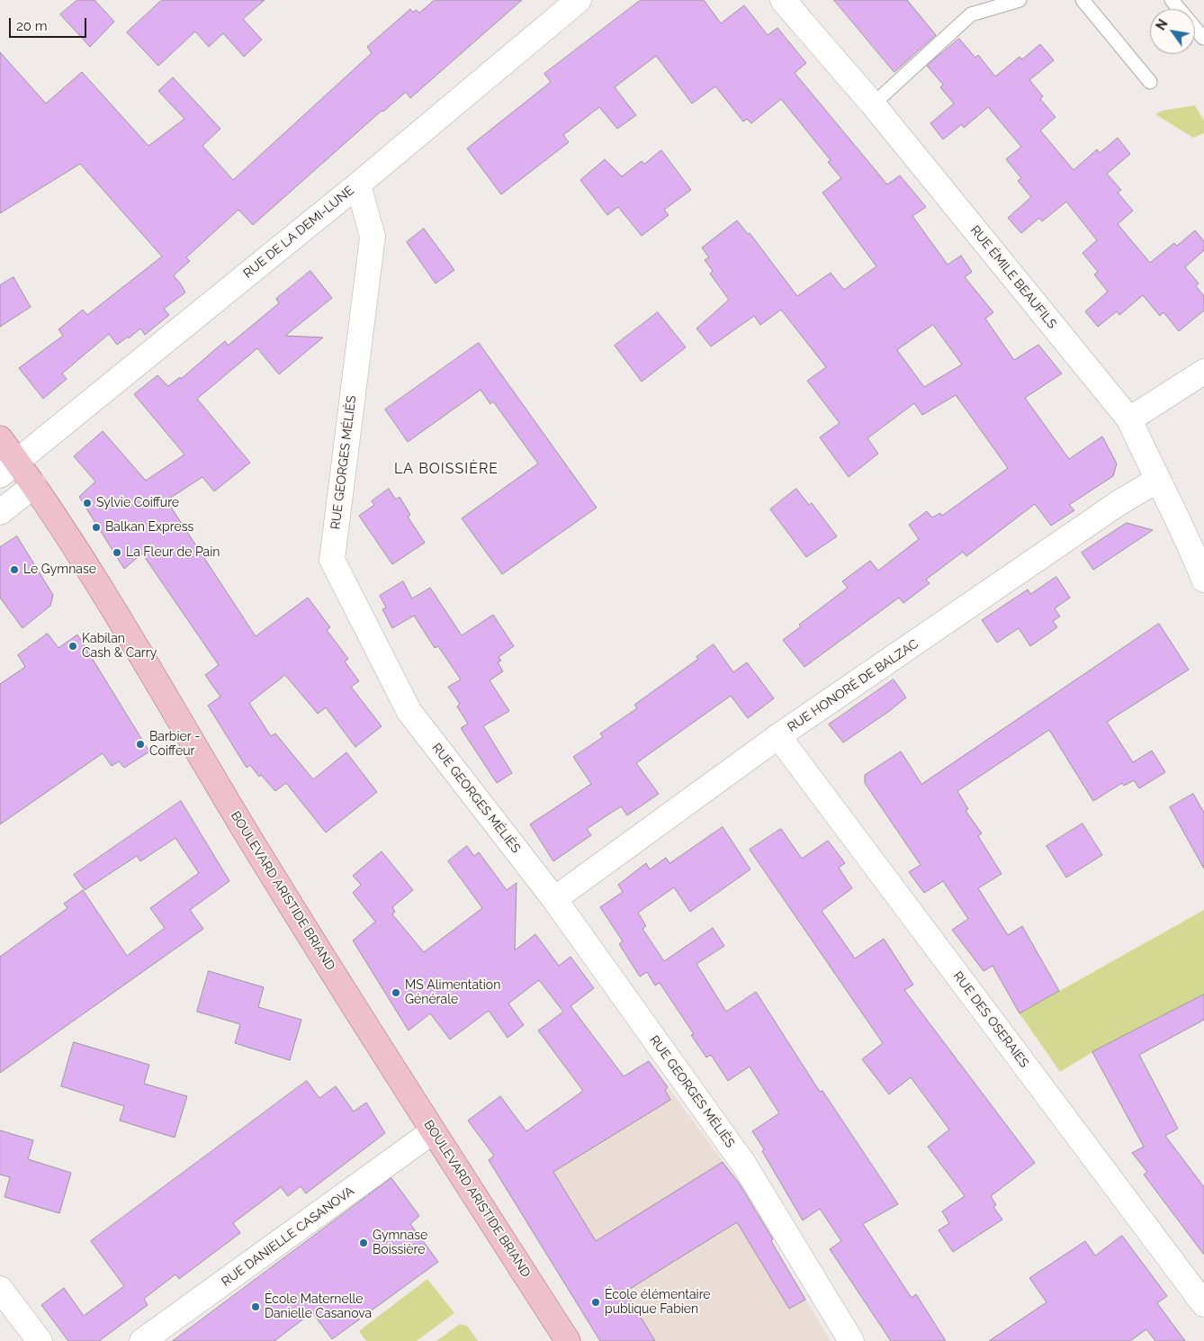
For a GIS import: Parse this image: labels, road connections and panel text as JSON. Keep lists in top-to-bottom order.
{
  "streets": {
    "main road": ["BOULEVARD ARISTIDE BRIAND"],
    "street": [
      "RUE DE LA DEMI-LUNE",
      "RUE ÉMILE BEAUFILS",
      "RUE GEORGES MÉLIÈS",
      "RUE HONORÉ DE BALZAC",
      "RUE DES OSERAIES",
      "RUE DANIELLE CASANOVA"
    ]
  },
  "crossings": [
    ["RUE DE LA DEMI-LUNE", "RUE GEORGES MÉLIÈS"],
    ["RUE DE LA DEMI-LUNE", "BOULEVARD ARISTIDE BRIAND"],
    ["RUE ÉMILE BEAUFILS", "RUE HONORÉ DE BALZAC"],
    ["RUE GEORGES MÉLIÈS", "RUE HONORÉ DE BALZAC"],
    ["RUE HONORÉ DE BALZAC", "RUE DES OSERAIES"],
    ["BOULEVARD ARISTIDE BRIAND", "RUE DANIELLE CASANOVA"]
  ],
  "districts": ["LA BOISSIÈRE"],
  "places": [
    "Sylvie Coiffure",
    "Balkan Express",
    "La Fleur de Pain",
    "Le Gymnase",
    "Kabilan Cash & Carry",
    "Barbier - Coiffeur",
    "MS Alimentation Générale",
    "Gymnase Boissière",
    "École élémentaire publique Fabien",
    "École Maternelle Danielle Casanova"
  ],
  "scale_bar": "20 m",
  "north": "top left"
}
